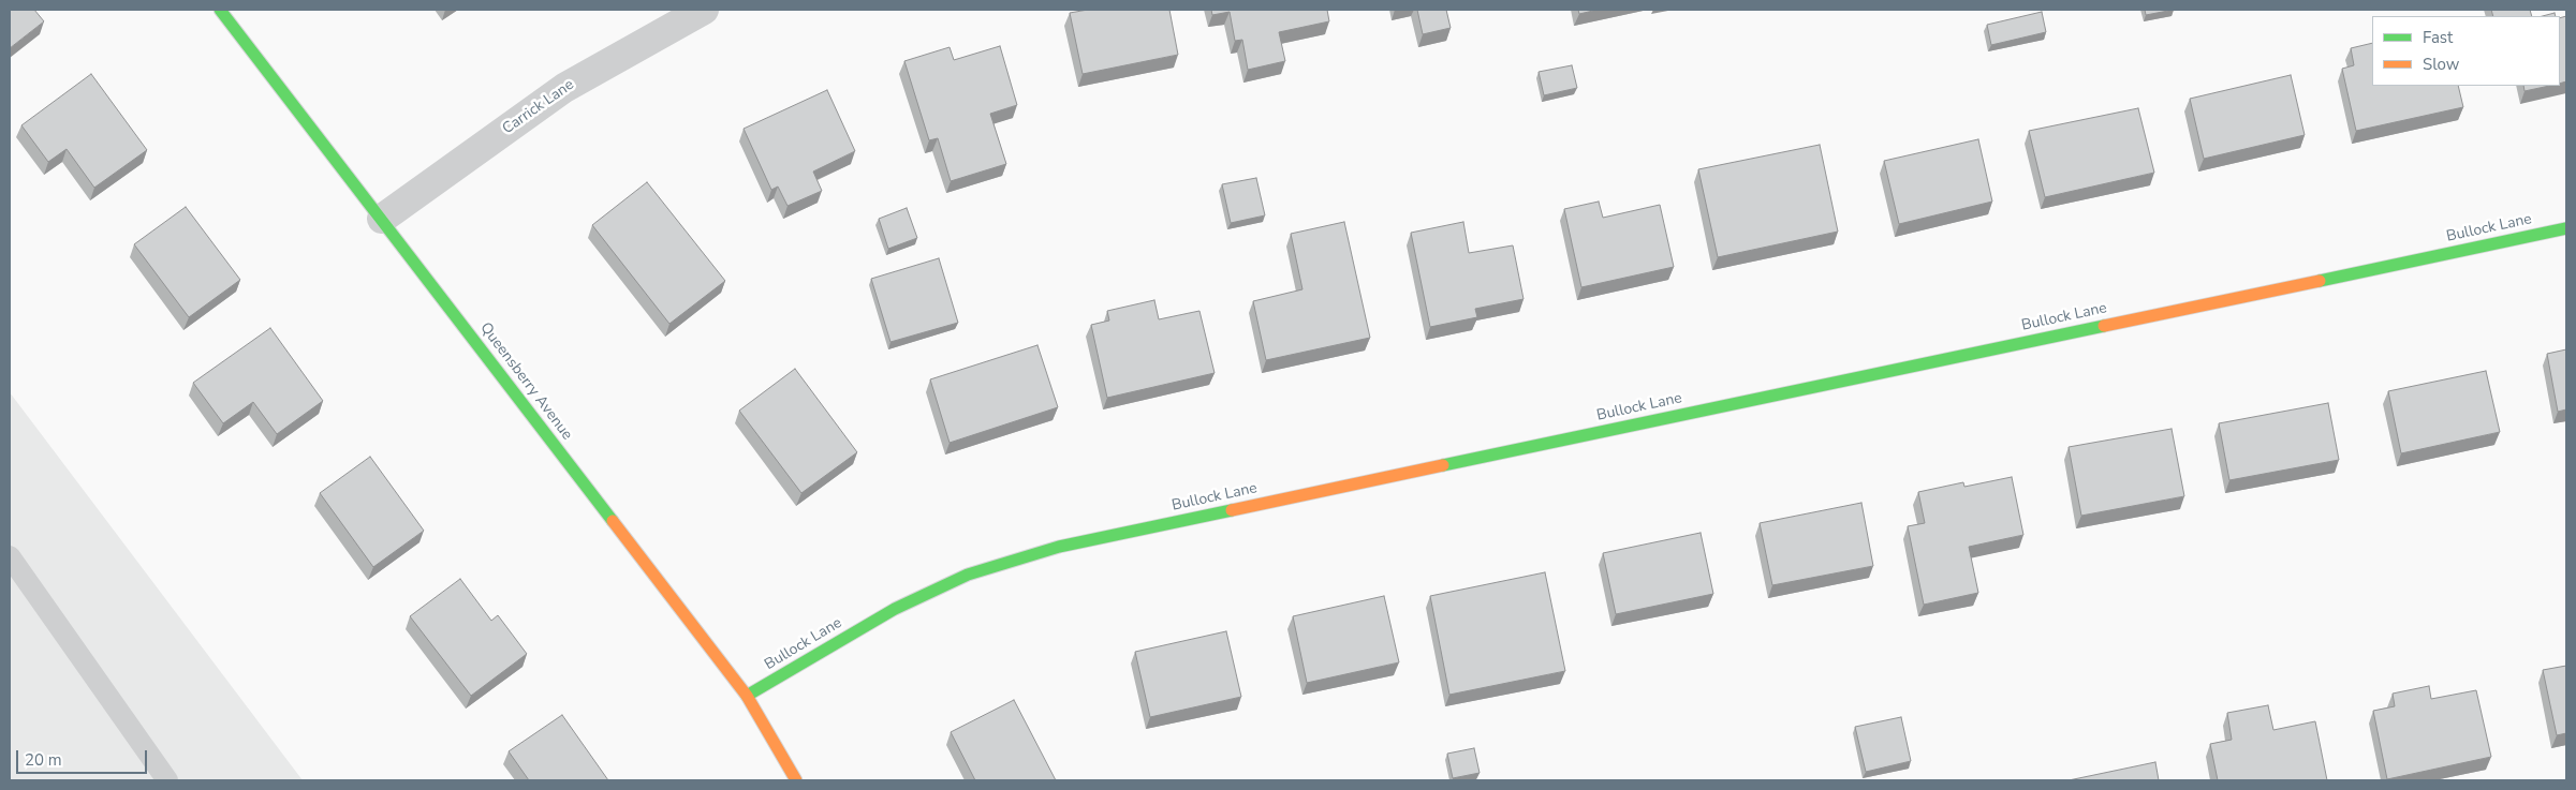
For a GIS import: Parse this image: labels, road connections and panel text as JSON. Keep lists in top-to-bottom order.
{
  "streets": {
    "street": ["Carrick Lane", "Bullock Lane", "Queensberry Avenue"]
  },
  "crossings": [
    ["Carrick Lane", "Queensberry Avenue"],
    ["Bullock Lane", "Queensberry Avenue"]
  ],
  "legend": ["Fast", "Slow"],
  "scale_bar": "20 m"
}
